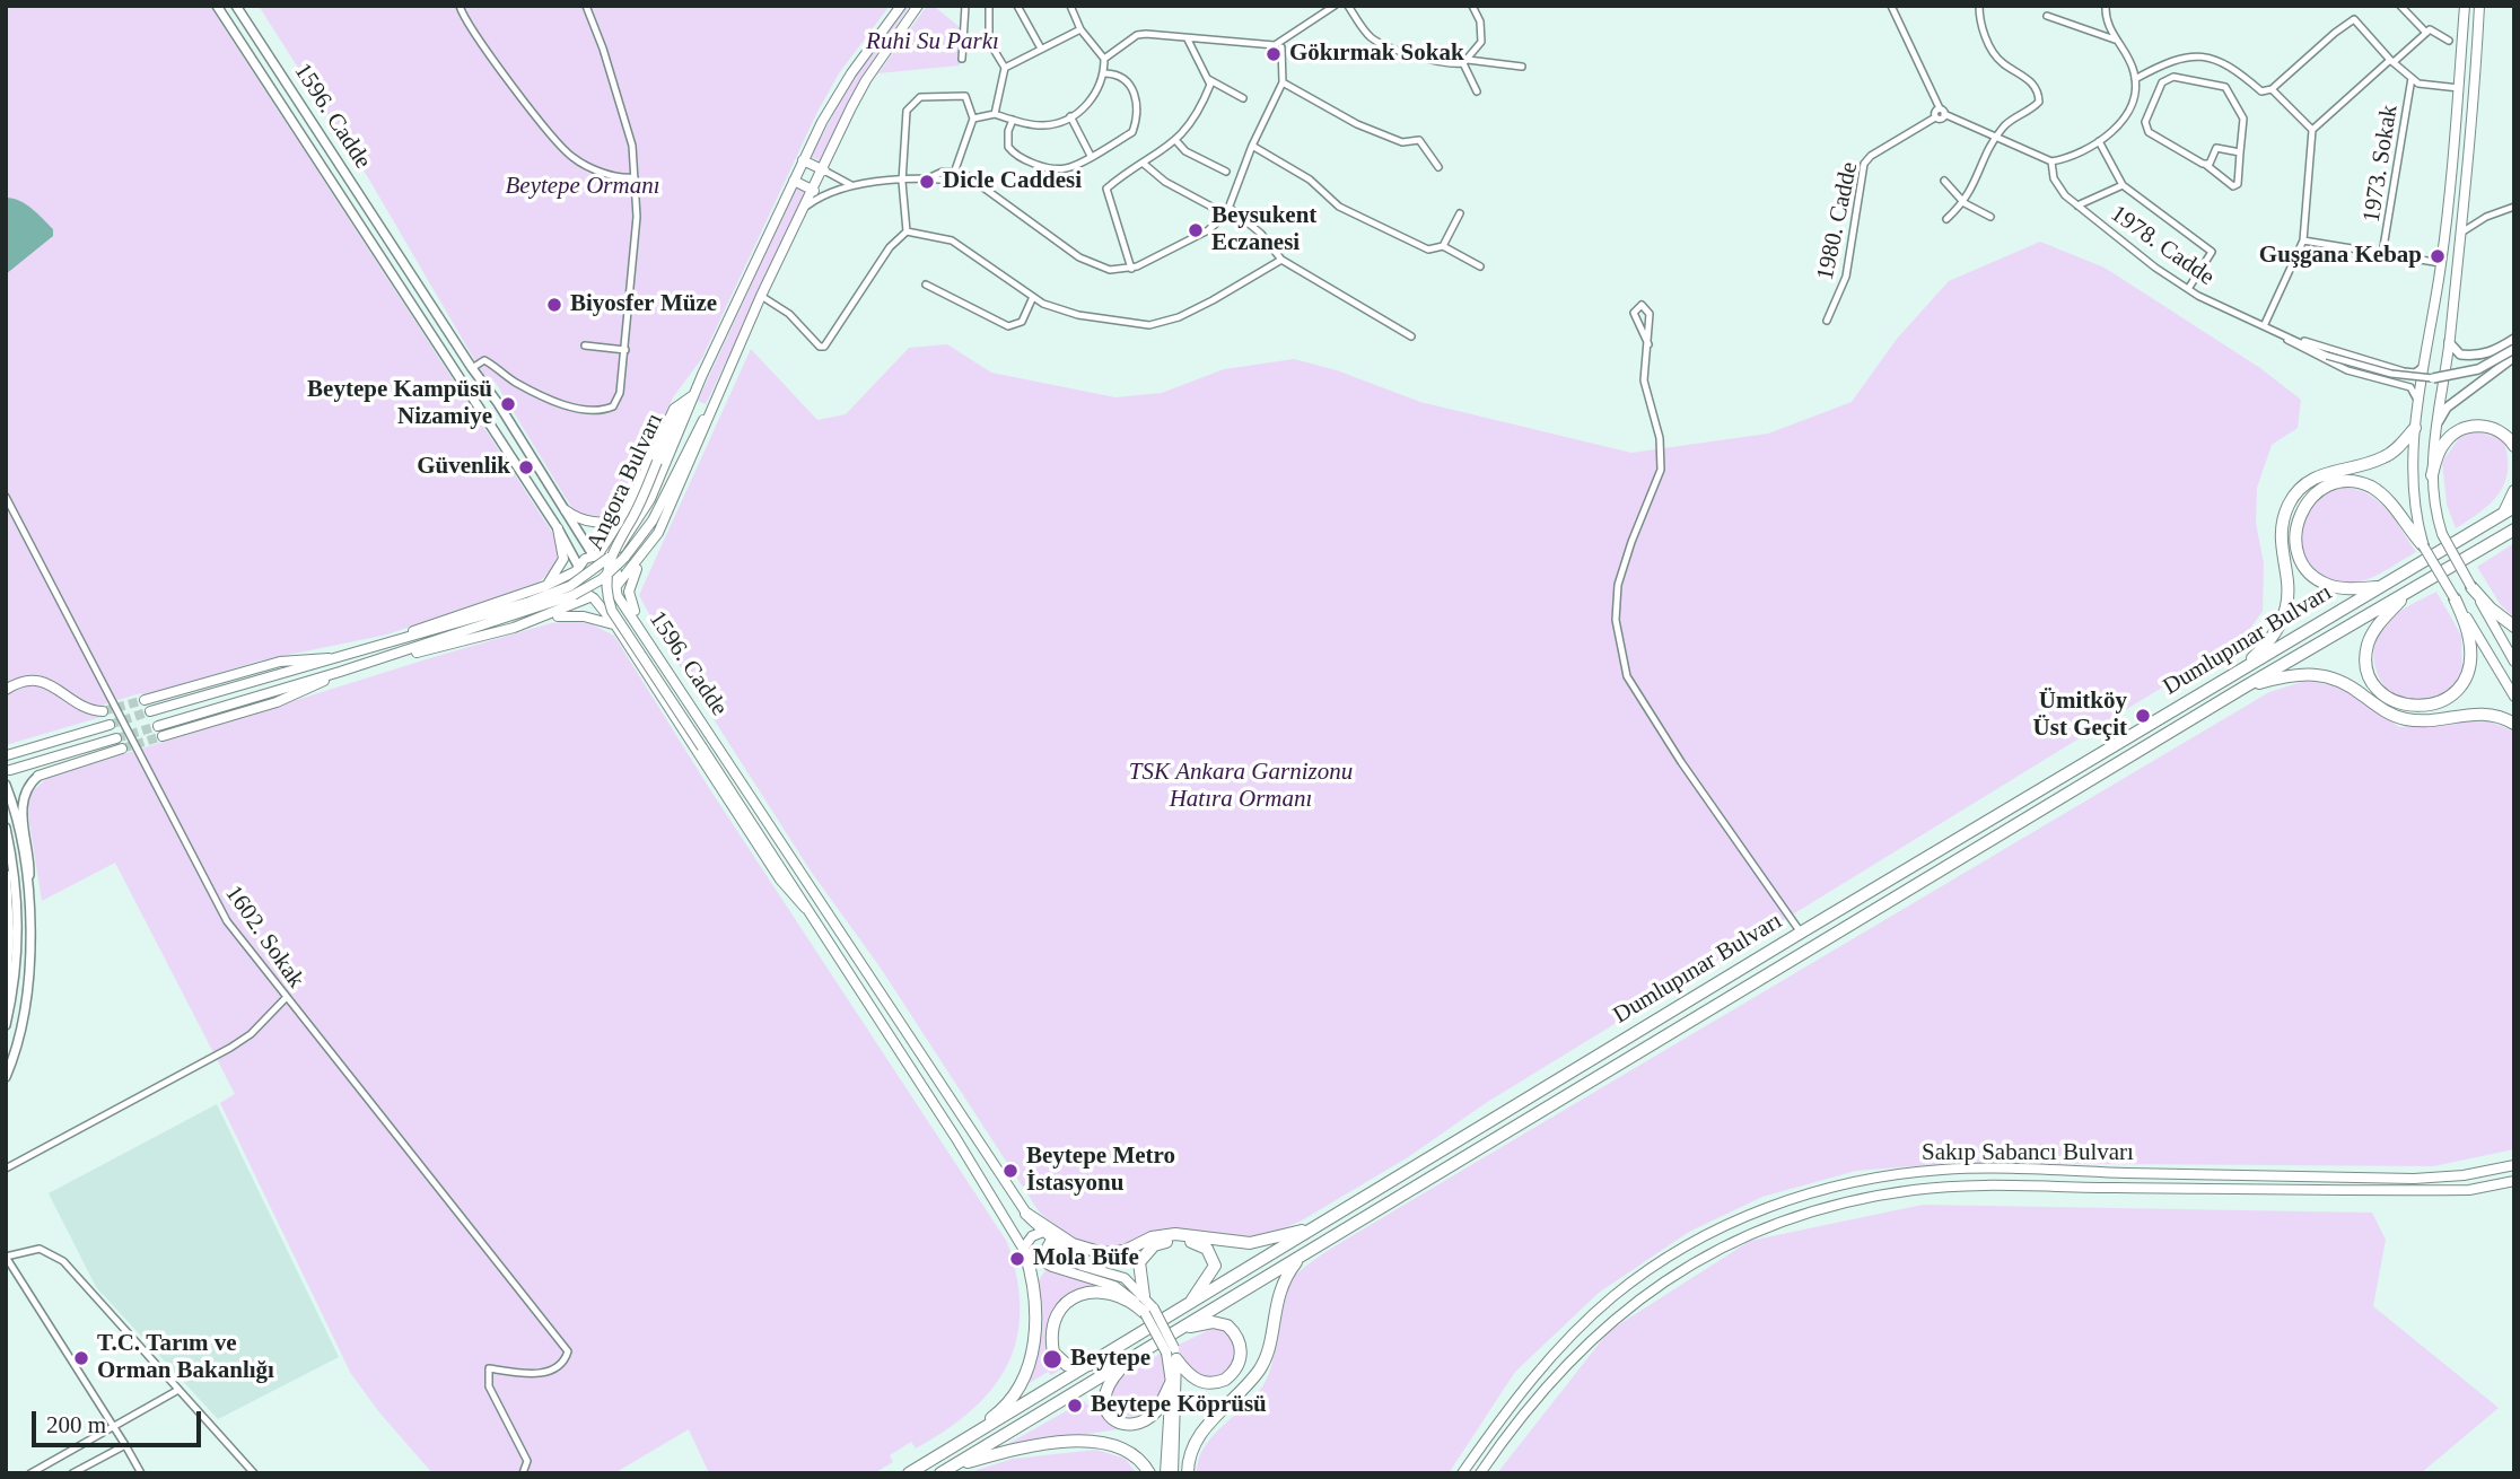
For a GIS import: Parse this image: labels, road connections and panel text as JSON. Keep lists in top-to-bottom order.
{
  "streets": {
    "highway": ["Dumlupınar Bulvarı"],
    "main road": ["1596. Cadde", "Angora Bulvarı", "Sakıp Sabancı Bulvarı"],
    "street": [
      "1973. Sokak",
      "1980. Cadde",
      "1978. Cadde",
      "1602. Sokak"
    ]
  },
  "crossings": [
    ["1596. Cadde", "Angora Bulvarı"]
  ],
  "parks": ["Ruhi Su Parkı", "Beytepe Ormanı", "TSK Ankara Garnizonu Hatıra Ormanı"],
  "places": [
    "Gökırmak Sokak",
    "Dicle Caddesi",
    "Beysukent Eczanesi",
    "Guşgana Kebap",
    "Biyosfer Müze",
    "Beytepe Kampüsü Nizamiye",
    "Güvenlik",
    "Ümitköy Üst Geçit",
    "Beytepe Metro İstasyonu",
    "Mola Büfe",
    "T.C. Tarım ve Orman Bakanlığı",
    "Beytepe",
    "Beytepe Köprüsü"
  ],
  "scale_bar": "200 m"
}
